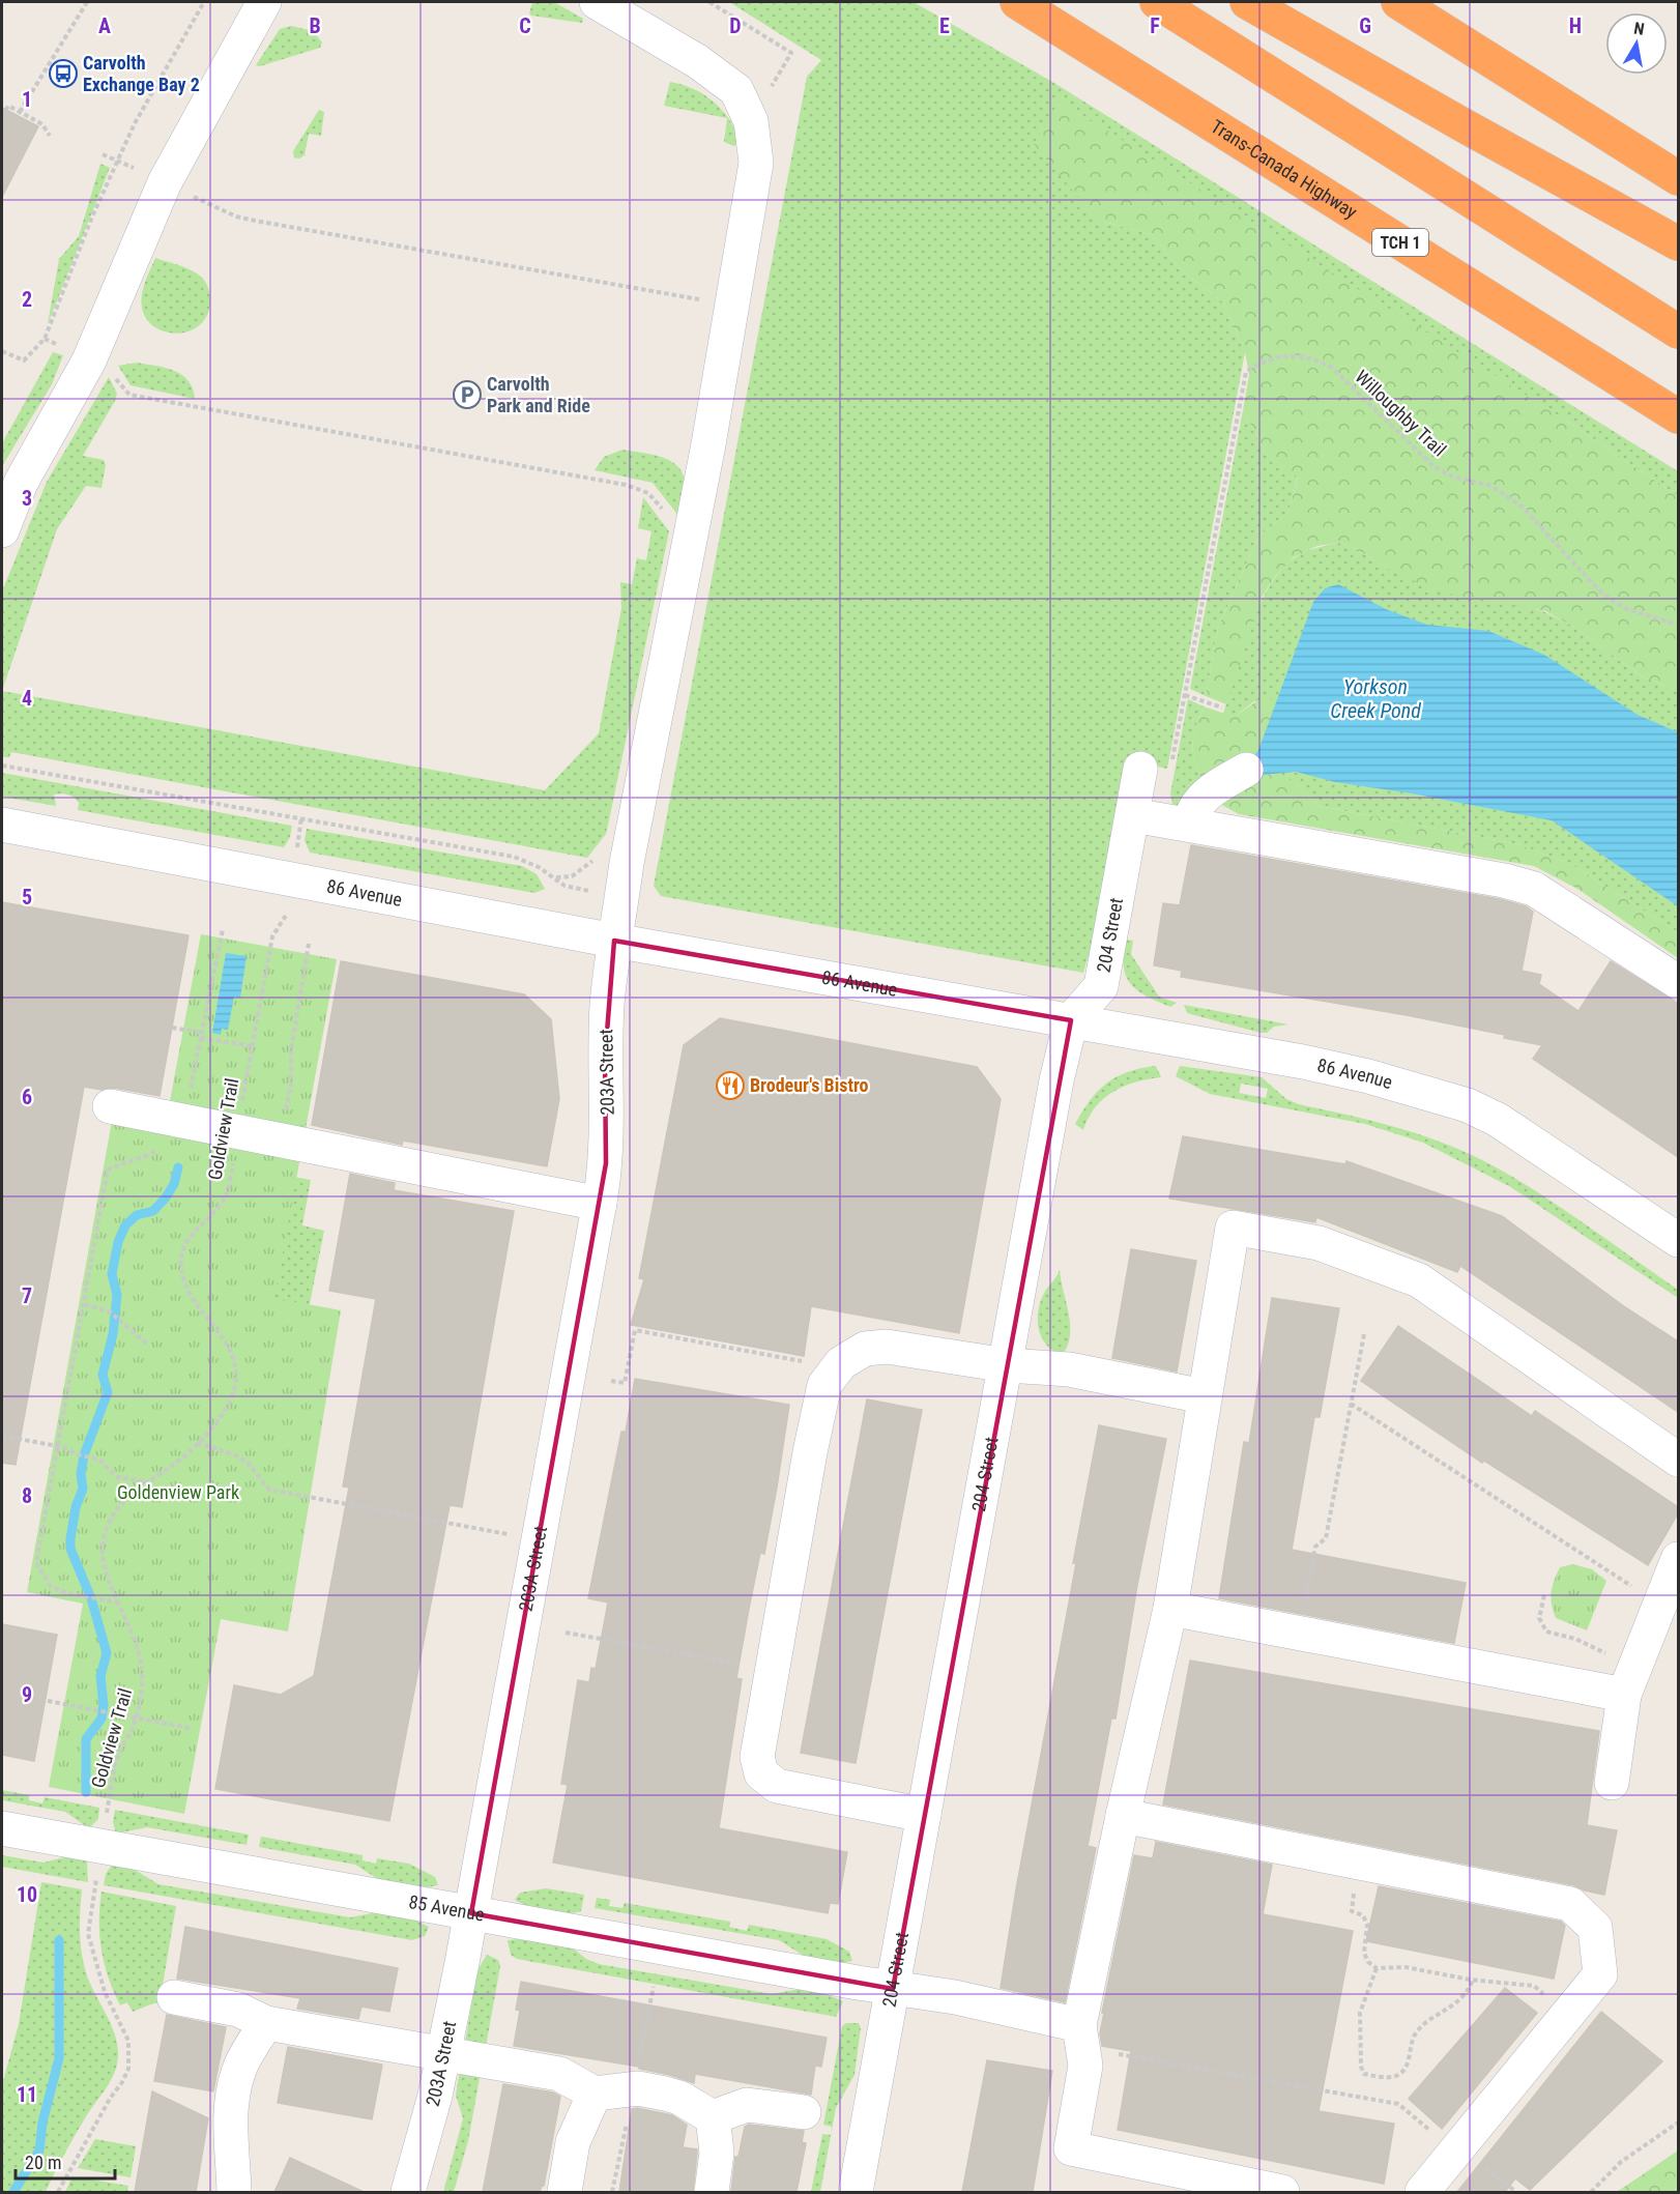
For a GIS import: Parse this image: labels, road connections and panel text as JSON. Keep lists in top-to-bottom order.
{
  "streets": {
    "highway": ["Trans-Canada Highway", "TCH 1"],
    "street": [
      "86 Avenue",
      "204 Street",
      "203A Street",
      "85 Avenue"
    ],
    "path": ["Willoughby Trail", "Goldview Trail"]
  },
  "crossings": [
    ["86 Avenue", "204 Street"],
    ["86 Avenue", "203A Street"],
    ["204 Street", "85 Avenue"],
    ["203A Street", "85 Avenue"]
  ],
  "water": ["Yorkson Creek Pond"],
  "parks": ["Goldenview Park"],
  "places": {
    "bus stop": ["Carvolth Exchange Bay 2"],
    "parking": ["Carvolth Park and Ride"],
    "restaurant": ["Brodeur's Bistro"]
  },
  "scale_bar": "20 m",
  "north": "top",
  "grid": {
    "columns": [
      "A",
      "B",
      "C",
      "D",
      "E",
      "F",
      "G",
      "H"
    ],
    "rows": [
      "1",
      "2",
      "3",
      "4",
      "5",
      "6",
      "7",
      "8",
      "9",
      "10",
      "11"
    ]
  }
}
